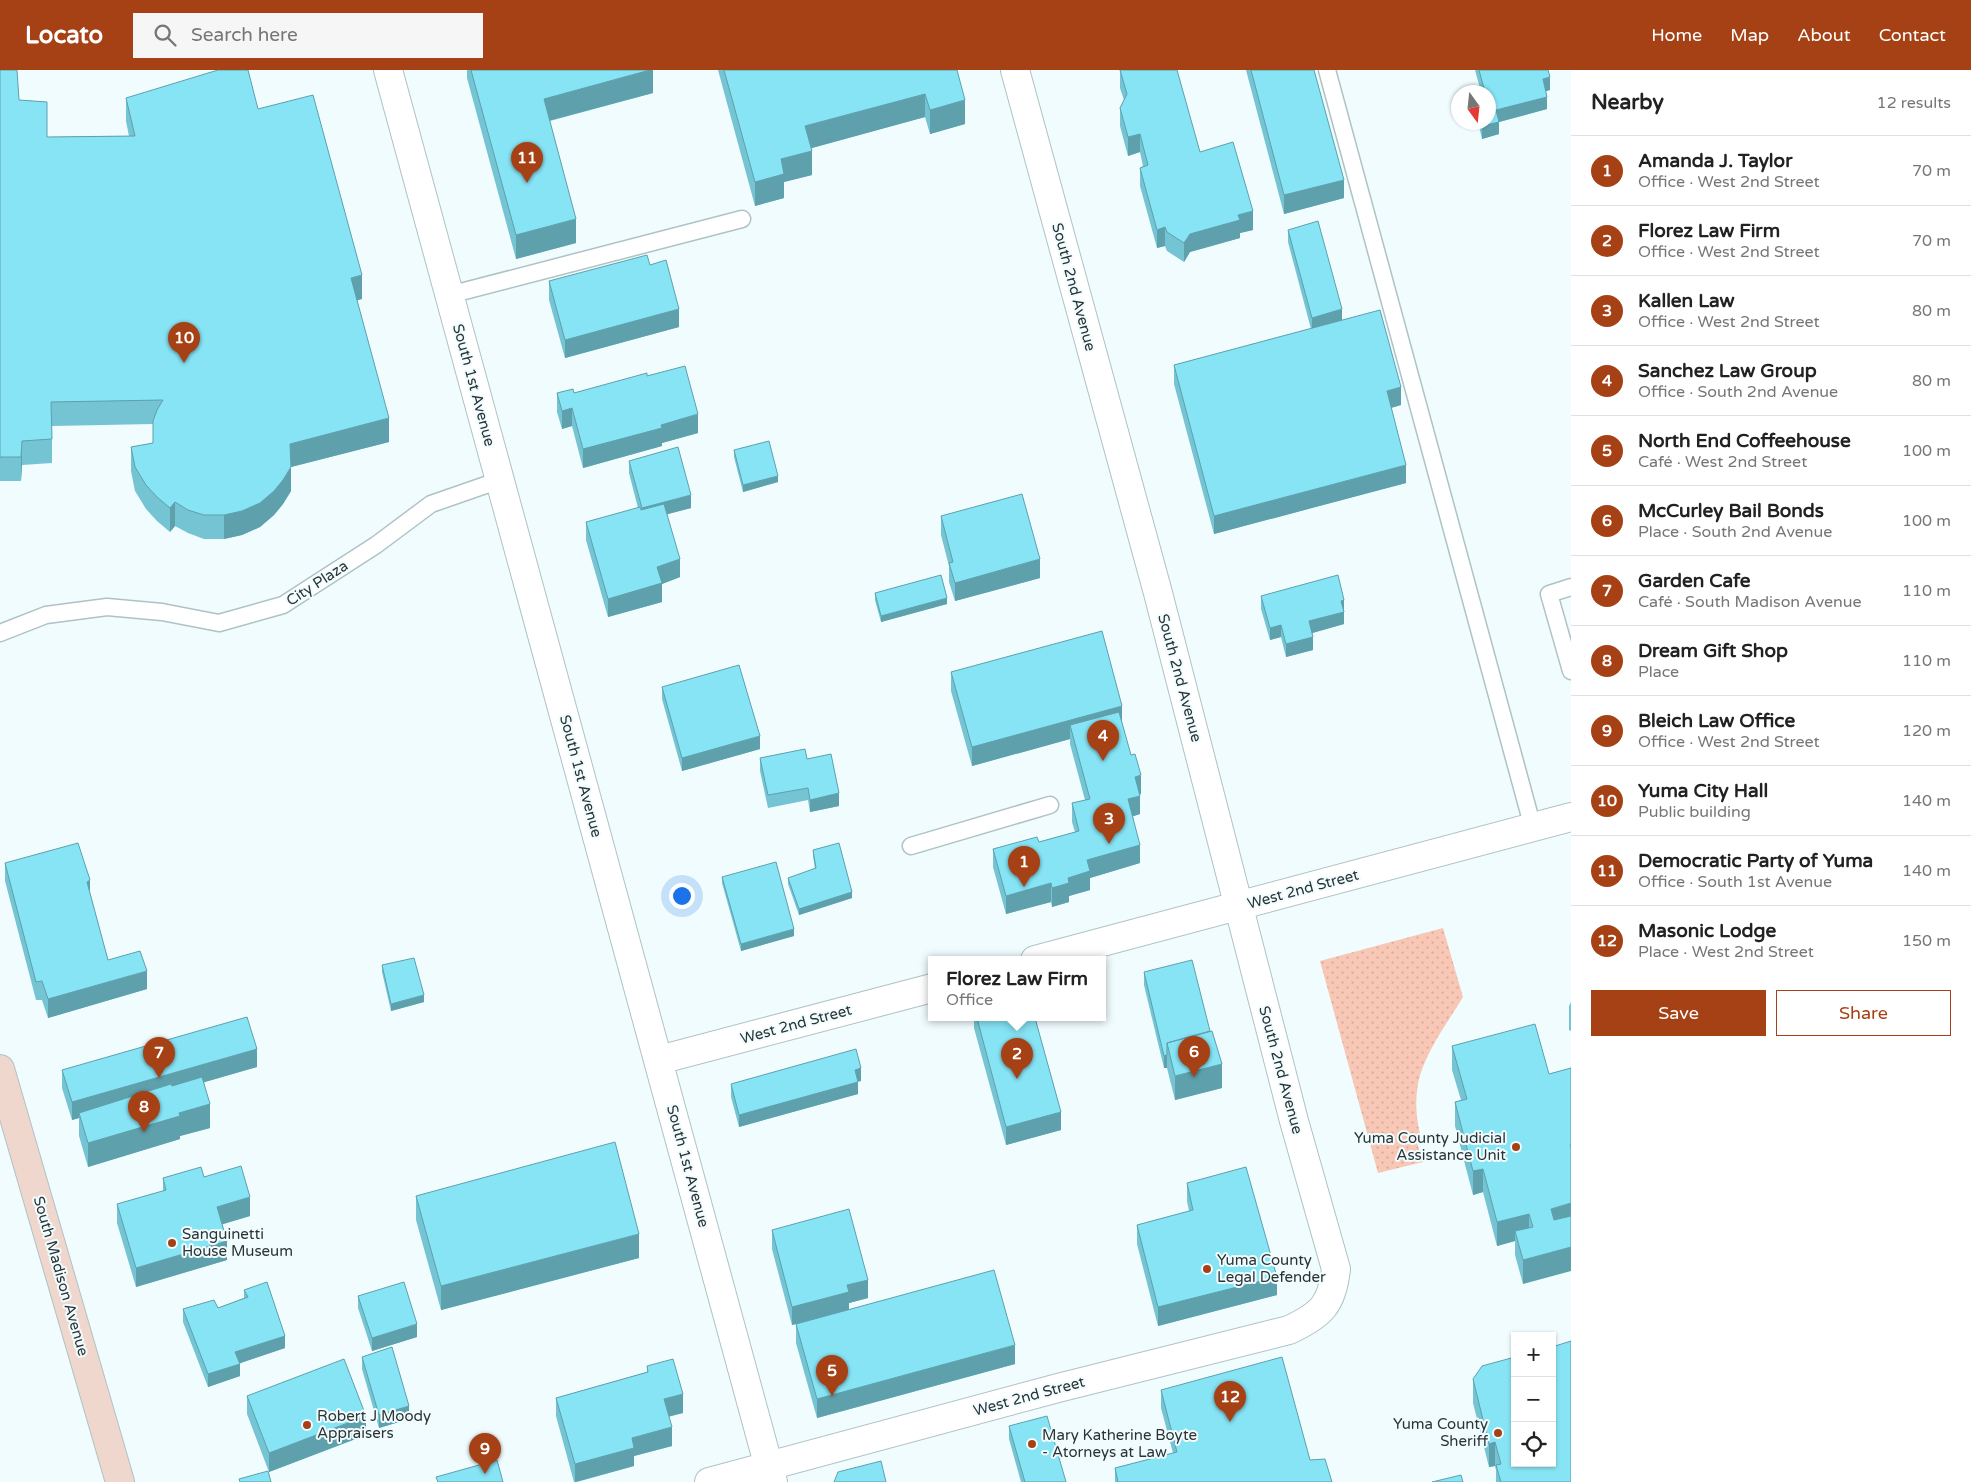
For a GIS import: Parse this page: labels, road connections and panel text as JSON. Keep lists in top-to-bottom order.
{
  "streets": {
    "street": [
      "South 2nd Avenue",
      "South 1st Avenue",
      "West 2nd Street",
      "South Madison Avenue"
    ],
    "lane": ["City Plaza"]
  },
  "crossings": [
    ["South 2nd Avenue", "West 2nd Street"],
    ["South 1st Avenue", "City Plaza"],
    ["South 1st Avenue", "West 2nd Street"]
  ],
  "places": [
    "Yuma County Judicial Assistance Unit",
    "Sanguinetti House Museum",
    "Yuma County Legal Defender",
    "Robert J Moody Appraisers",
    "Yuma County Sheriff",
    "Mary Katherine Boyte - Atorneys at Law"
  ],
  "north": "bottom",
  "page": {
    "header": "Locato",
    "search": "Search here",
    "nav": [
      "Home",
      "Map",
      "About",
      "Contact"
    ],
    "heading": ["Nearby", "12 results"],
    "list": [
      {
        "mark": "1",
        "name": "Amanda J. Taylor",
        "note": "Office · West 2nd Street",
        "value": "70 m"
      },
      {
        "mark": "2",
        "name": "Florez Law Firm",
        "note": "Office · West 2nd Street",
        "value": "70 m"
      },
      {
        "mark": "3",
        "name": "Kallen Law",
        "note": "Office · West 2nd Street",
        "value": "80 m"
      },
      {
        "mark": "4",
        "name": "Sanchez Law Group",
        "note": "Office · South 2nd Avenue",
        "value": "80 m"
      },
      {
        "mark": "5",
        "name": "North End Coffeehouse",
        "note": "Café · West 2nd Street",
        "value": "100 m"
      },
      {
        "mark": "6",
        "name": "McCurley Bail Bonds",
        "note": "Place · South 2nd Avenue",
        "value": "100 m"
      },
      {
        "mark": "7",
        "name": "Garden Cafe",
        "note": "Café · South Madison Avenue",
        "value": "110 m"
      },
      {
        "mark": "8",
        "name": "Dream Gift Shop",
        "note": "Place",
        "value": "110 m"
      },
      {
        "mark": "9",
        "name": "Bleich Law Office",
        "note": "Office · West 2nd Street",
        "value": "120 m"
      },
      {
        "mark": "10",
        "name": "Yuma City Hall",
        "note": "Public building",
        "value": "140 m"
      },
      {
        "mark": "11",
        "name": "Democratic Party of Yuma",
        "note": "Office · South 1st Avenue",
        "value": "140 m"
      },
      {
        "mark": "12",
        "name": "Masonic Lodge",
        "note": "Place · West 2nd Street",
        "value": "150 m"
      }
    ],
    "pins": [
      "11",
      "10",
      "4",
      "3",
      "1",
      "6",
      "7",
      "2",
      "8",
      "5",
      "12",
      "9"
    ],
    "popup": ["Florez Law Firm", "Office"],
    "buttons": ["Save", "Share"],
    "map_buttons": ["+", "−"]
  }
}
